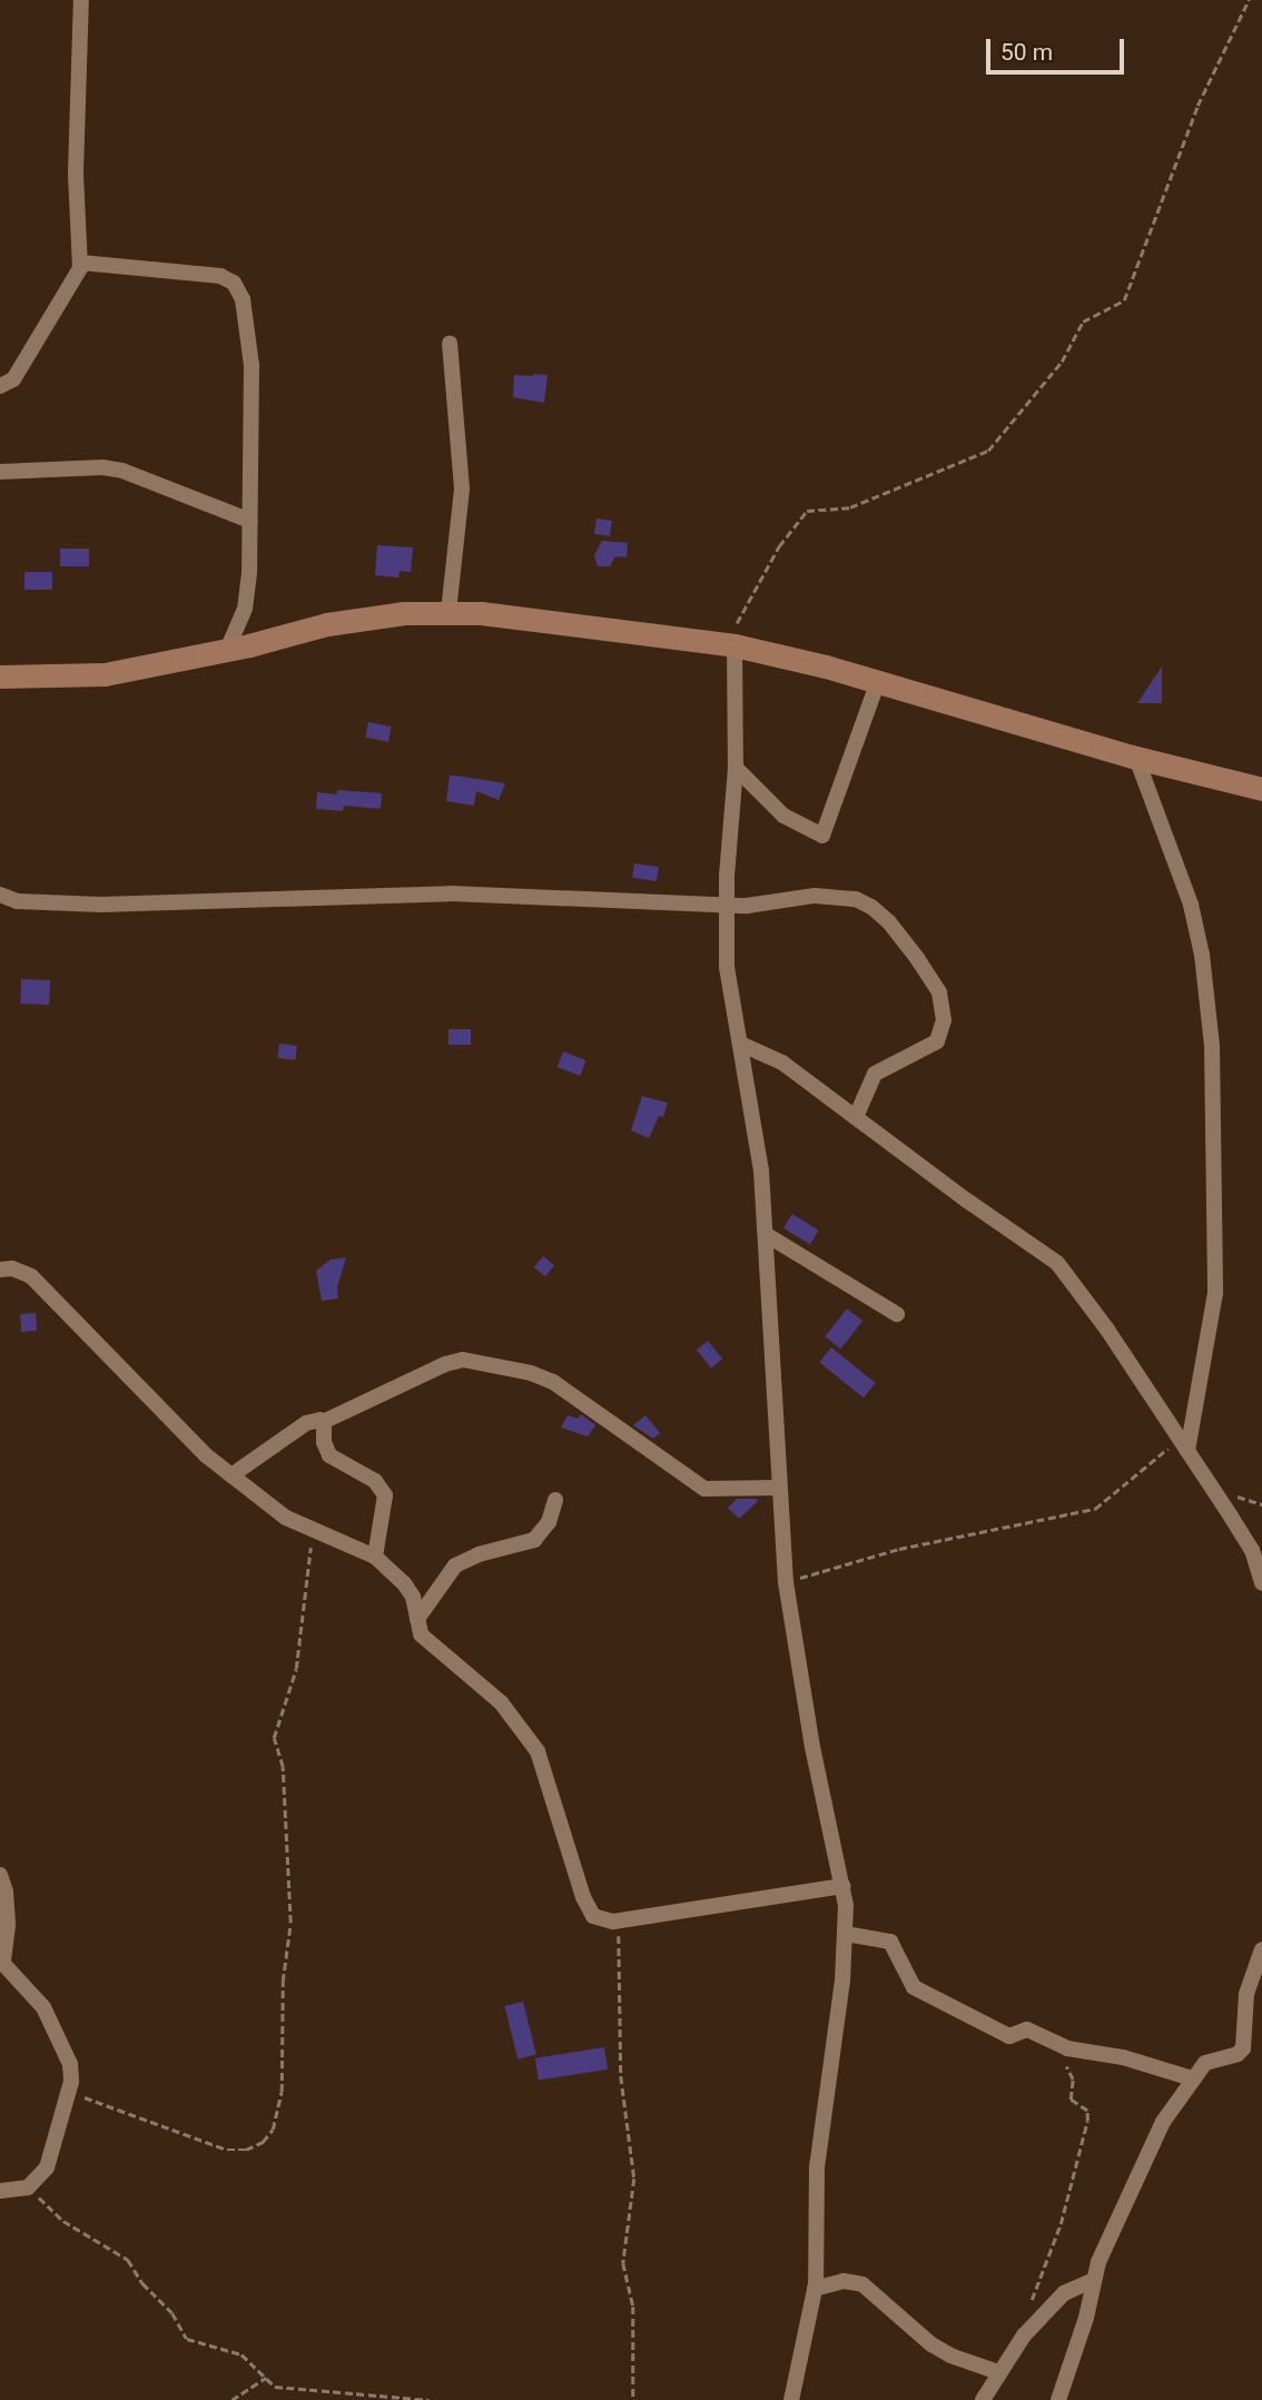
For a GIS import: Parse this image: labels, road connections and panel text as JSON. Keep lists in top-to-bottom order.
{
  "scale_bar": "50 m"
}
